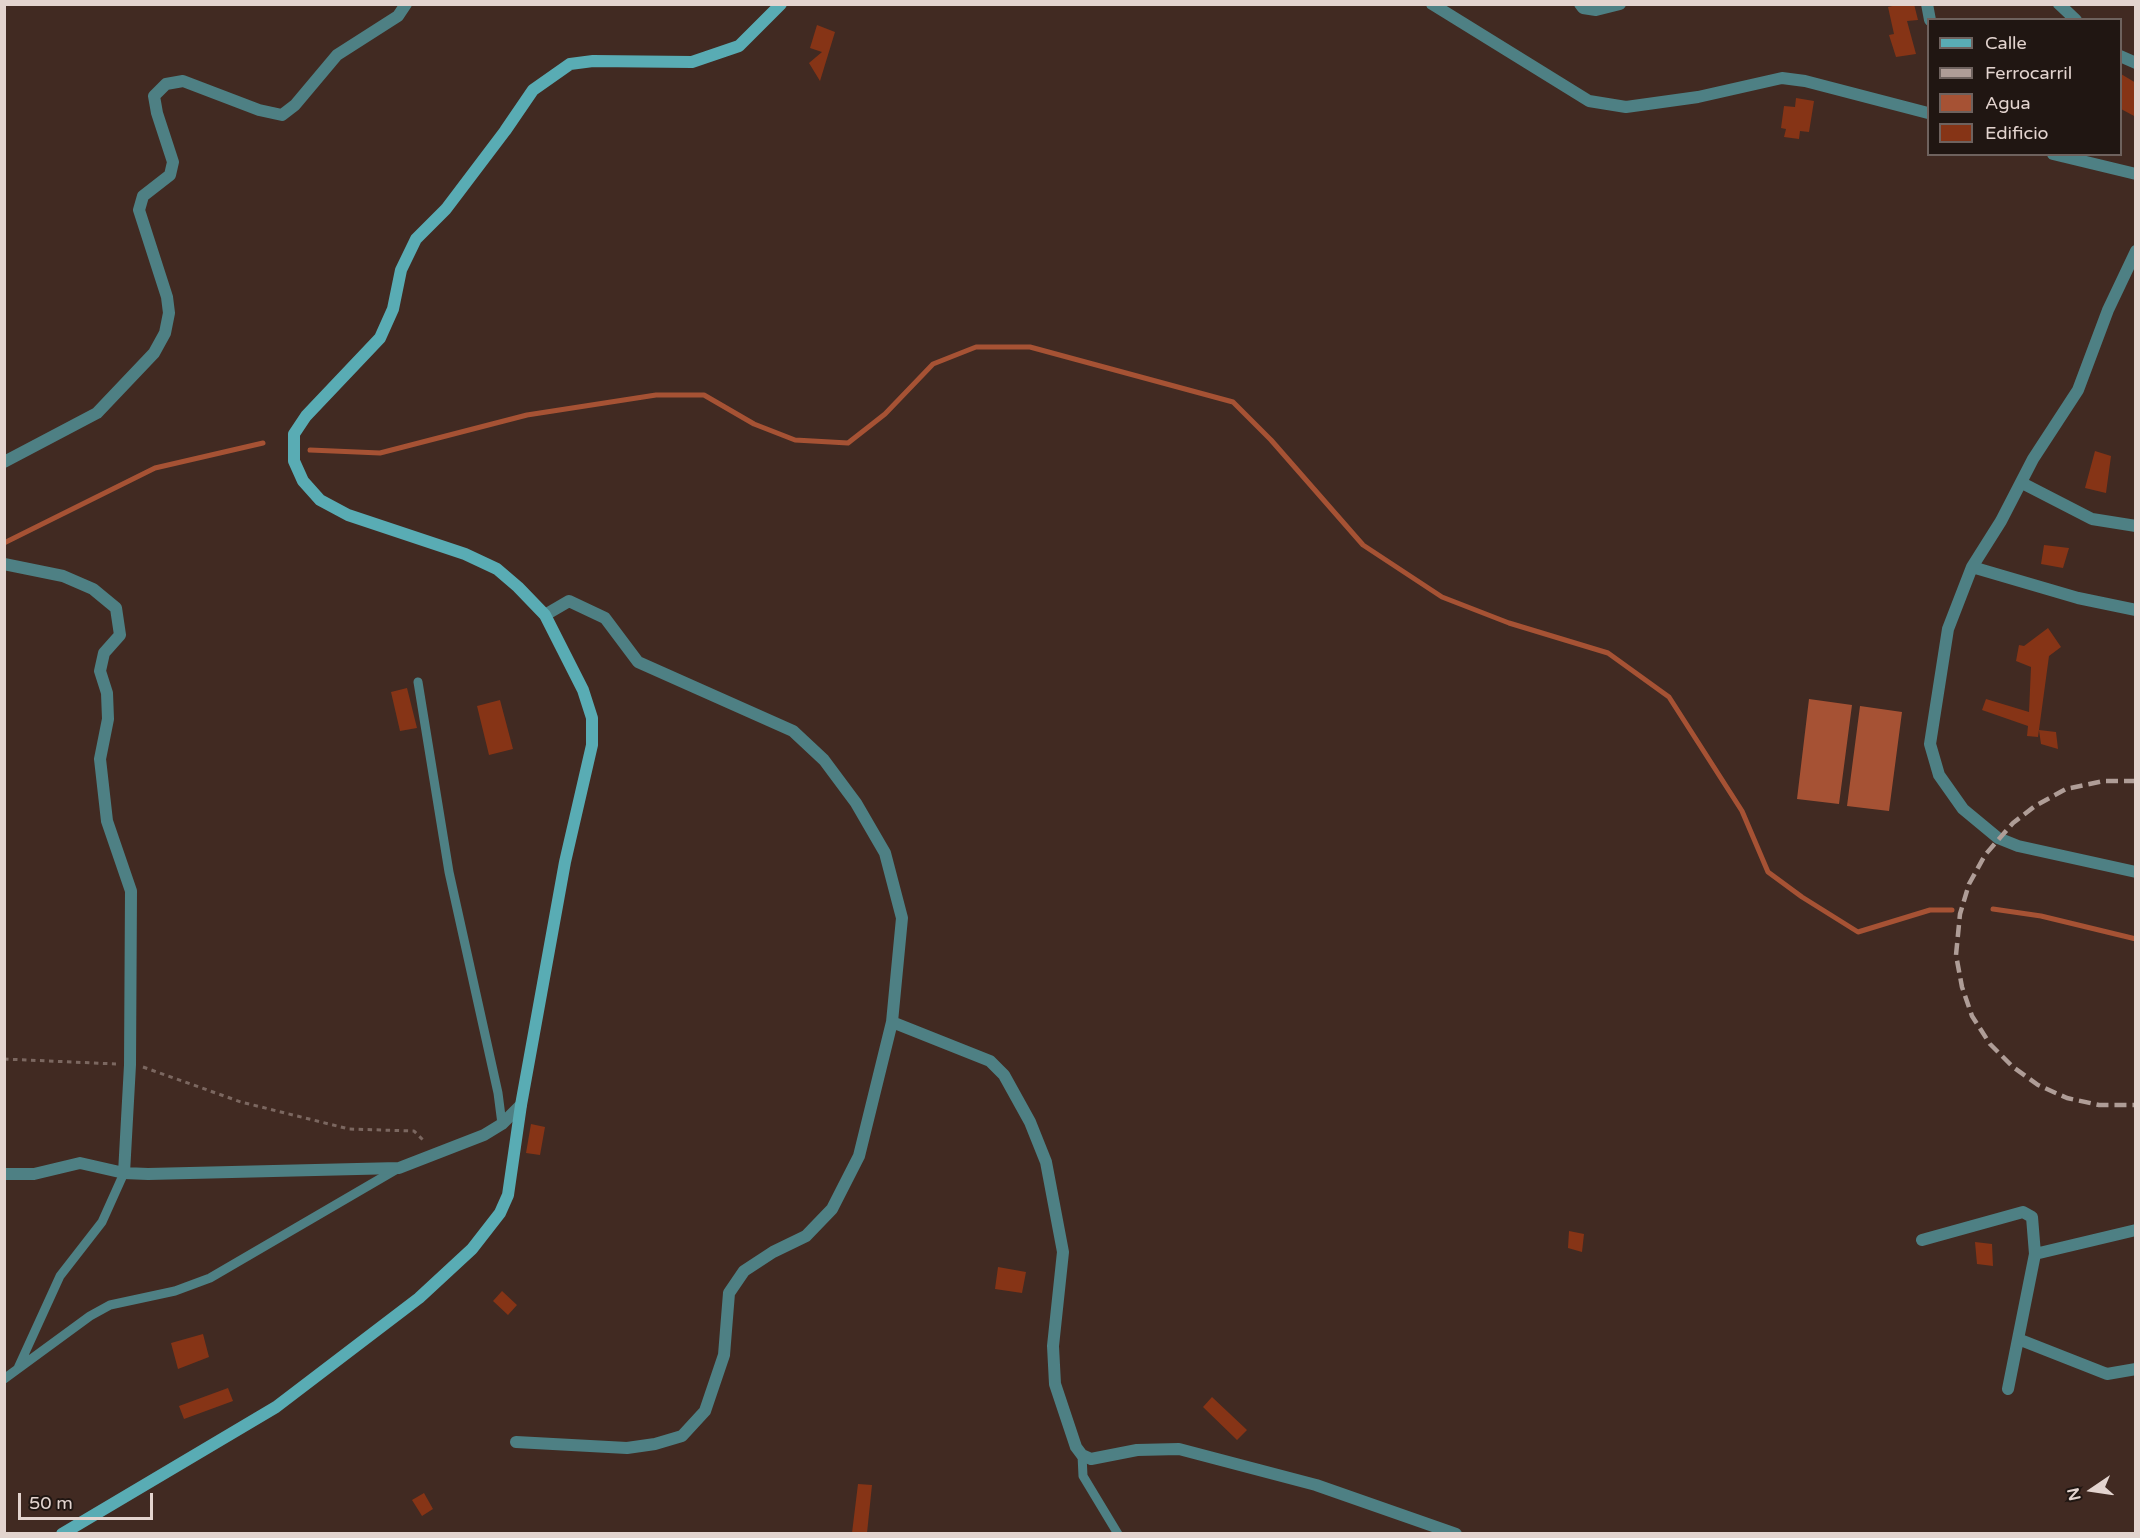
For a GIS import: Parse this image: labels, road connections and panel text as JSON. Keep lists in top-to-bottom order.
{
  "legend": [
    "Calle",
    "Ferrocarril",
    "Agua",
    "Edificio"
  ],
  "scale_bar": "50 m",
  "north": "left"
}
